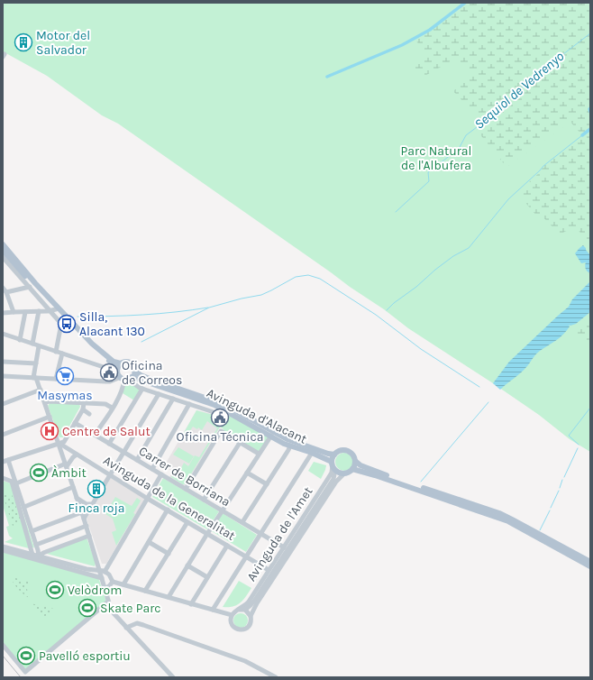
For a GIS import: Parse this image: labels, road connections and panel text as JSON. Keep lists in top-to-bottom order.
{
  "streets": {
    "main road": ["Avinguda d'Alacant"],
    "street": ["Carrer de Borriana", "Avinguda de la Generalitat", "Avinguda de l'Amet"]
  },
  "crossings": [
    ["Avinguda d'Alacant", "Avinguda de l'Amet"],
    ["Carrer de Borriana", "Avinguda de l'Amet"],
    ["Avinguda de la Generalitat", "Avinguda de l'Amet"]
  ],
  "water": ["Sequiol de Vedrenyo"],
  "parks": ["Parc Natural de l'Albufera"],
  "places": {
    "building": ["Motor del Salvador", "Finca roja"],
    "bus stop": ["Silla, Alacant 130"],
    "public building": ["Oficina de Correos", "Oficina Técnica"],
    "supermarket": ["Masymas"],
    "hospital": ["Centre de Salut"],
    "sports": [
      "Àmbit",
      "Velòdrom",
      "Skate Parc",
      "Pavelló esportiu"
    ]
  }
}
